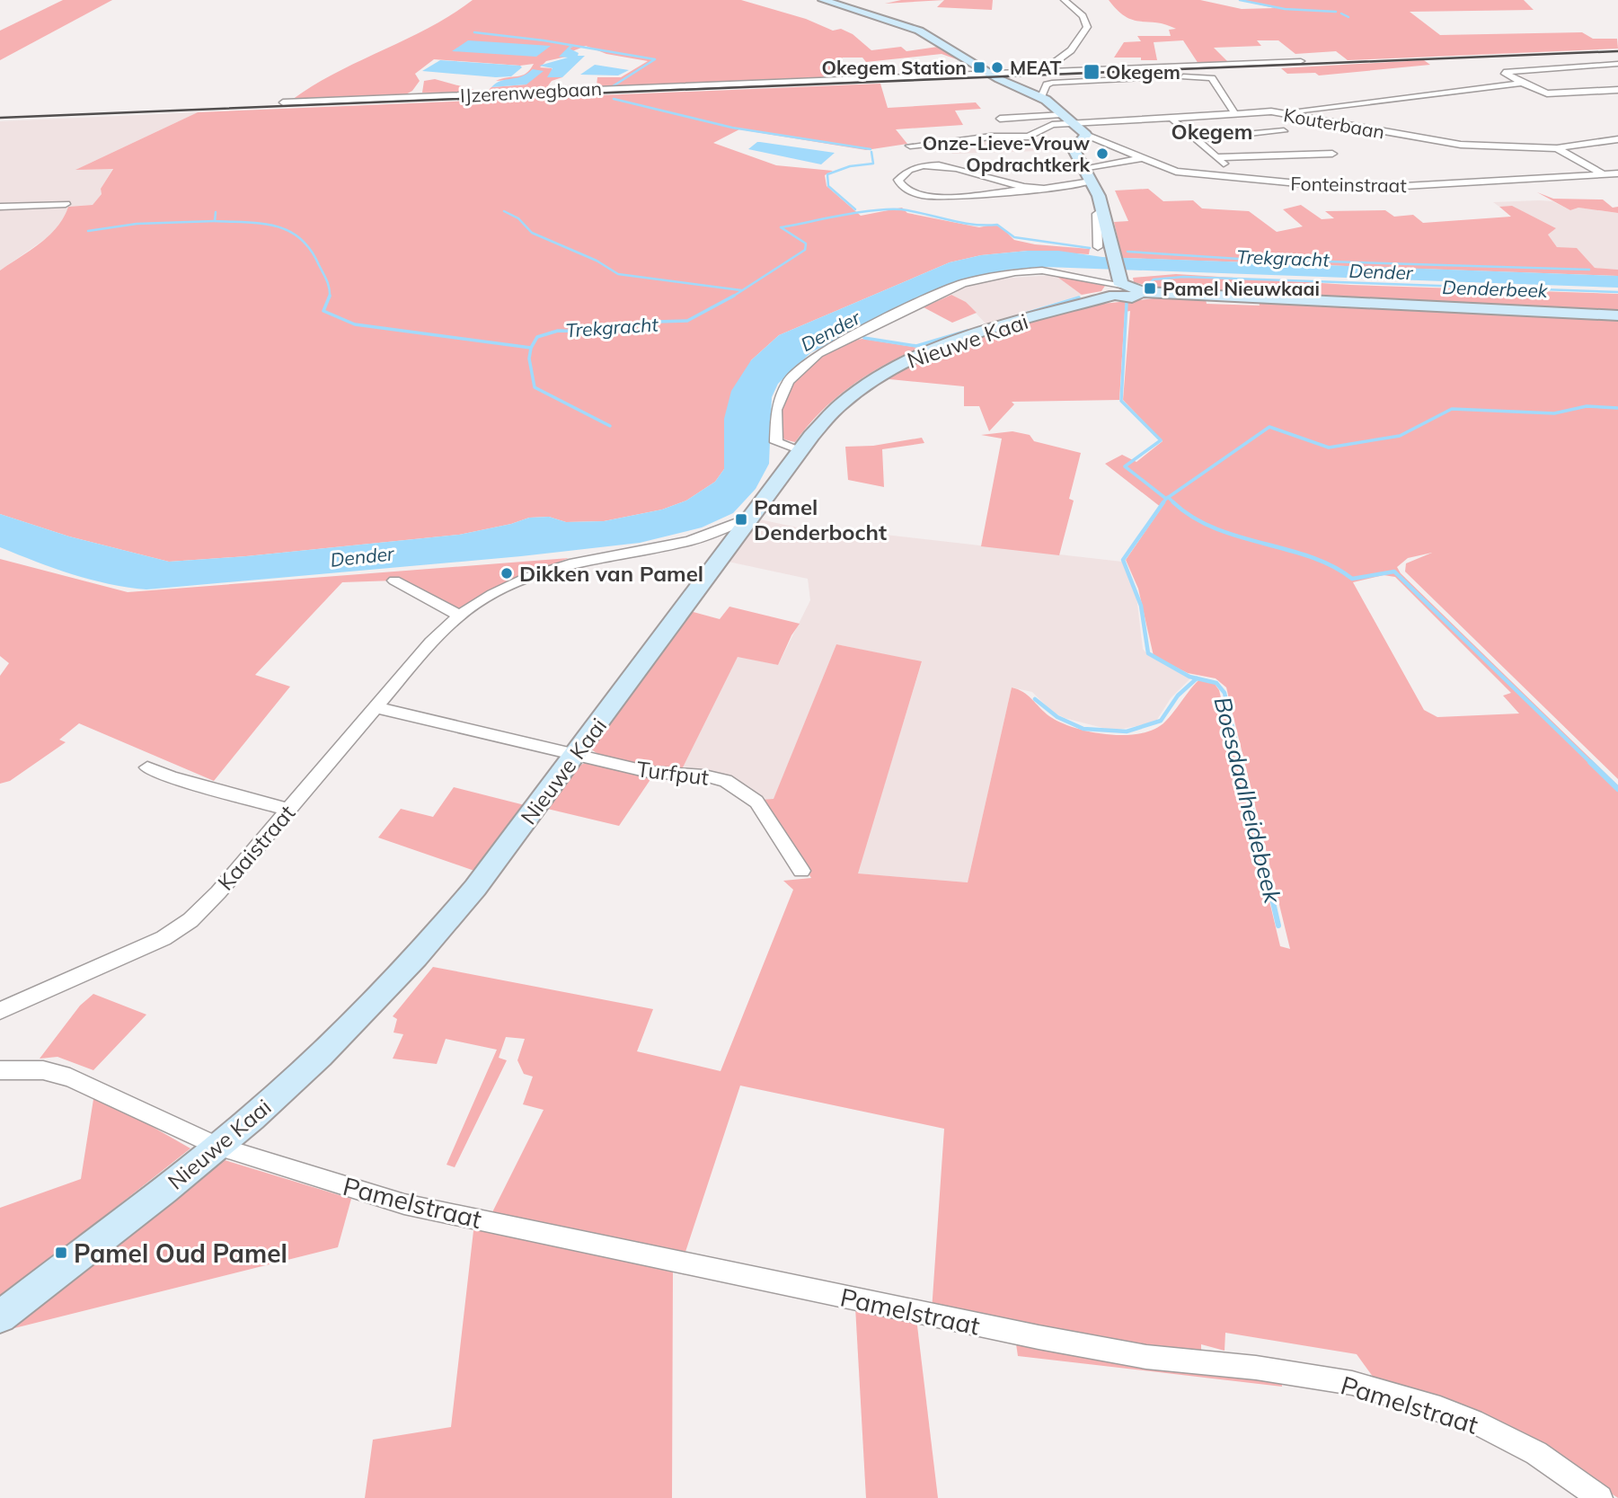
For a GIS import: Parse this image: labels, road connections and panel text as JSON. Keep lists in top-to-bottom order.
{
  "streets": {
    "main road": ["Nieuwe Kaai"],
    "street": [
      "IJzerenwegbaan",
      "Kouterbaan",
      "Fonteinstraat",
      "Turfput",
      "Kaaistraat",
      "Pamelstraat"
    ]
  },
  "crossings": [
    ["Kouterbaan", "Fonteinstraat"],
    ["Nieuwe Kaai", "Turfput"],
    ["Nieuwe Kaai", "Kaaistraat"],
    ["Nieuwe Kaai", "Pamelstraat"],
    ["Turfput", "Kaaistraat"]
  ],
  "districts": ["Okegem"],
  "water": [
    "Trekgracht",
    "Dender",
    "Denderbeek",
    "Boesdaalheidebeek"
  ],
  "places": {
    "transit": [
      "Okegem Station",
      "Okegem",
      "Pamel Nieuwkaai",
      "Pamel Denderbocht",
      "Pamel Oud Pamel"
    ],
    "other": ["MEAT", "Onze-Lieve-Vrouw Opdrachtkerk", "Dikken van Pamel"]
  }
}
